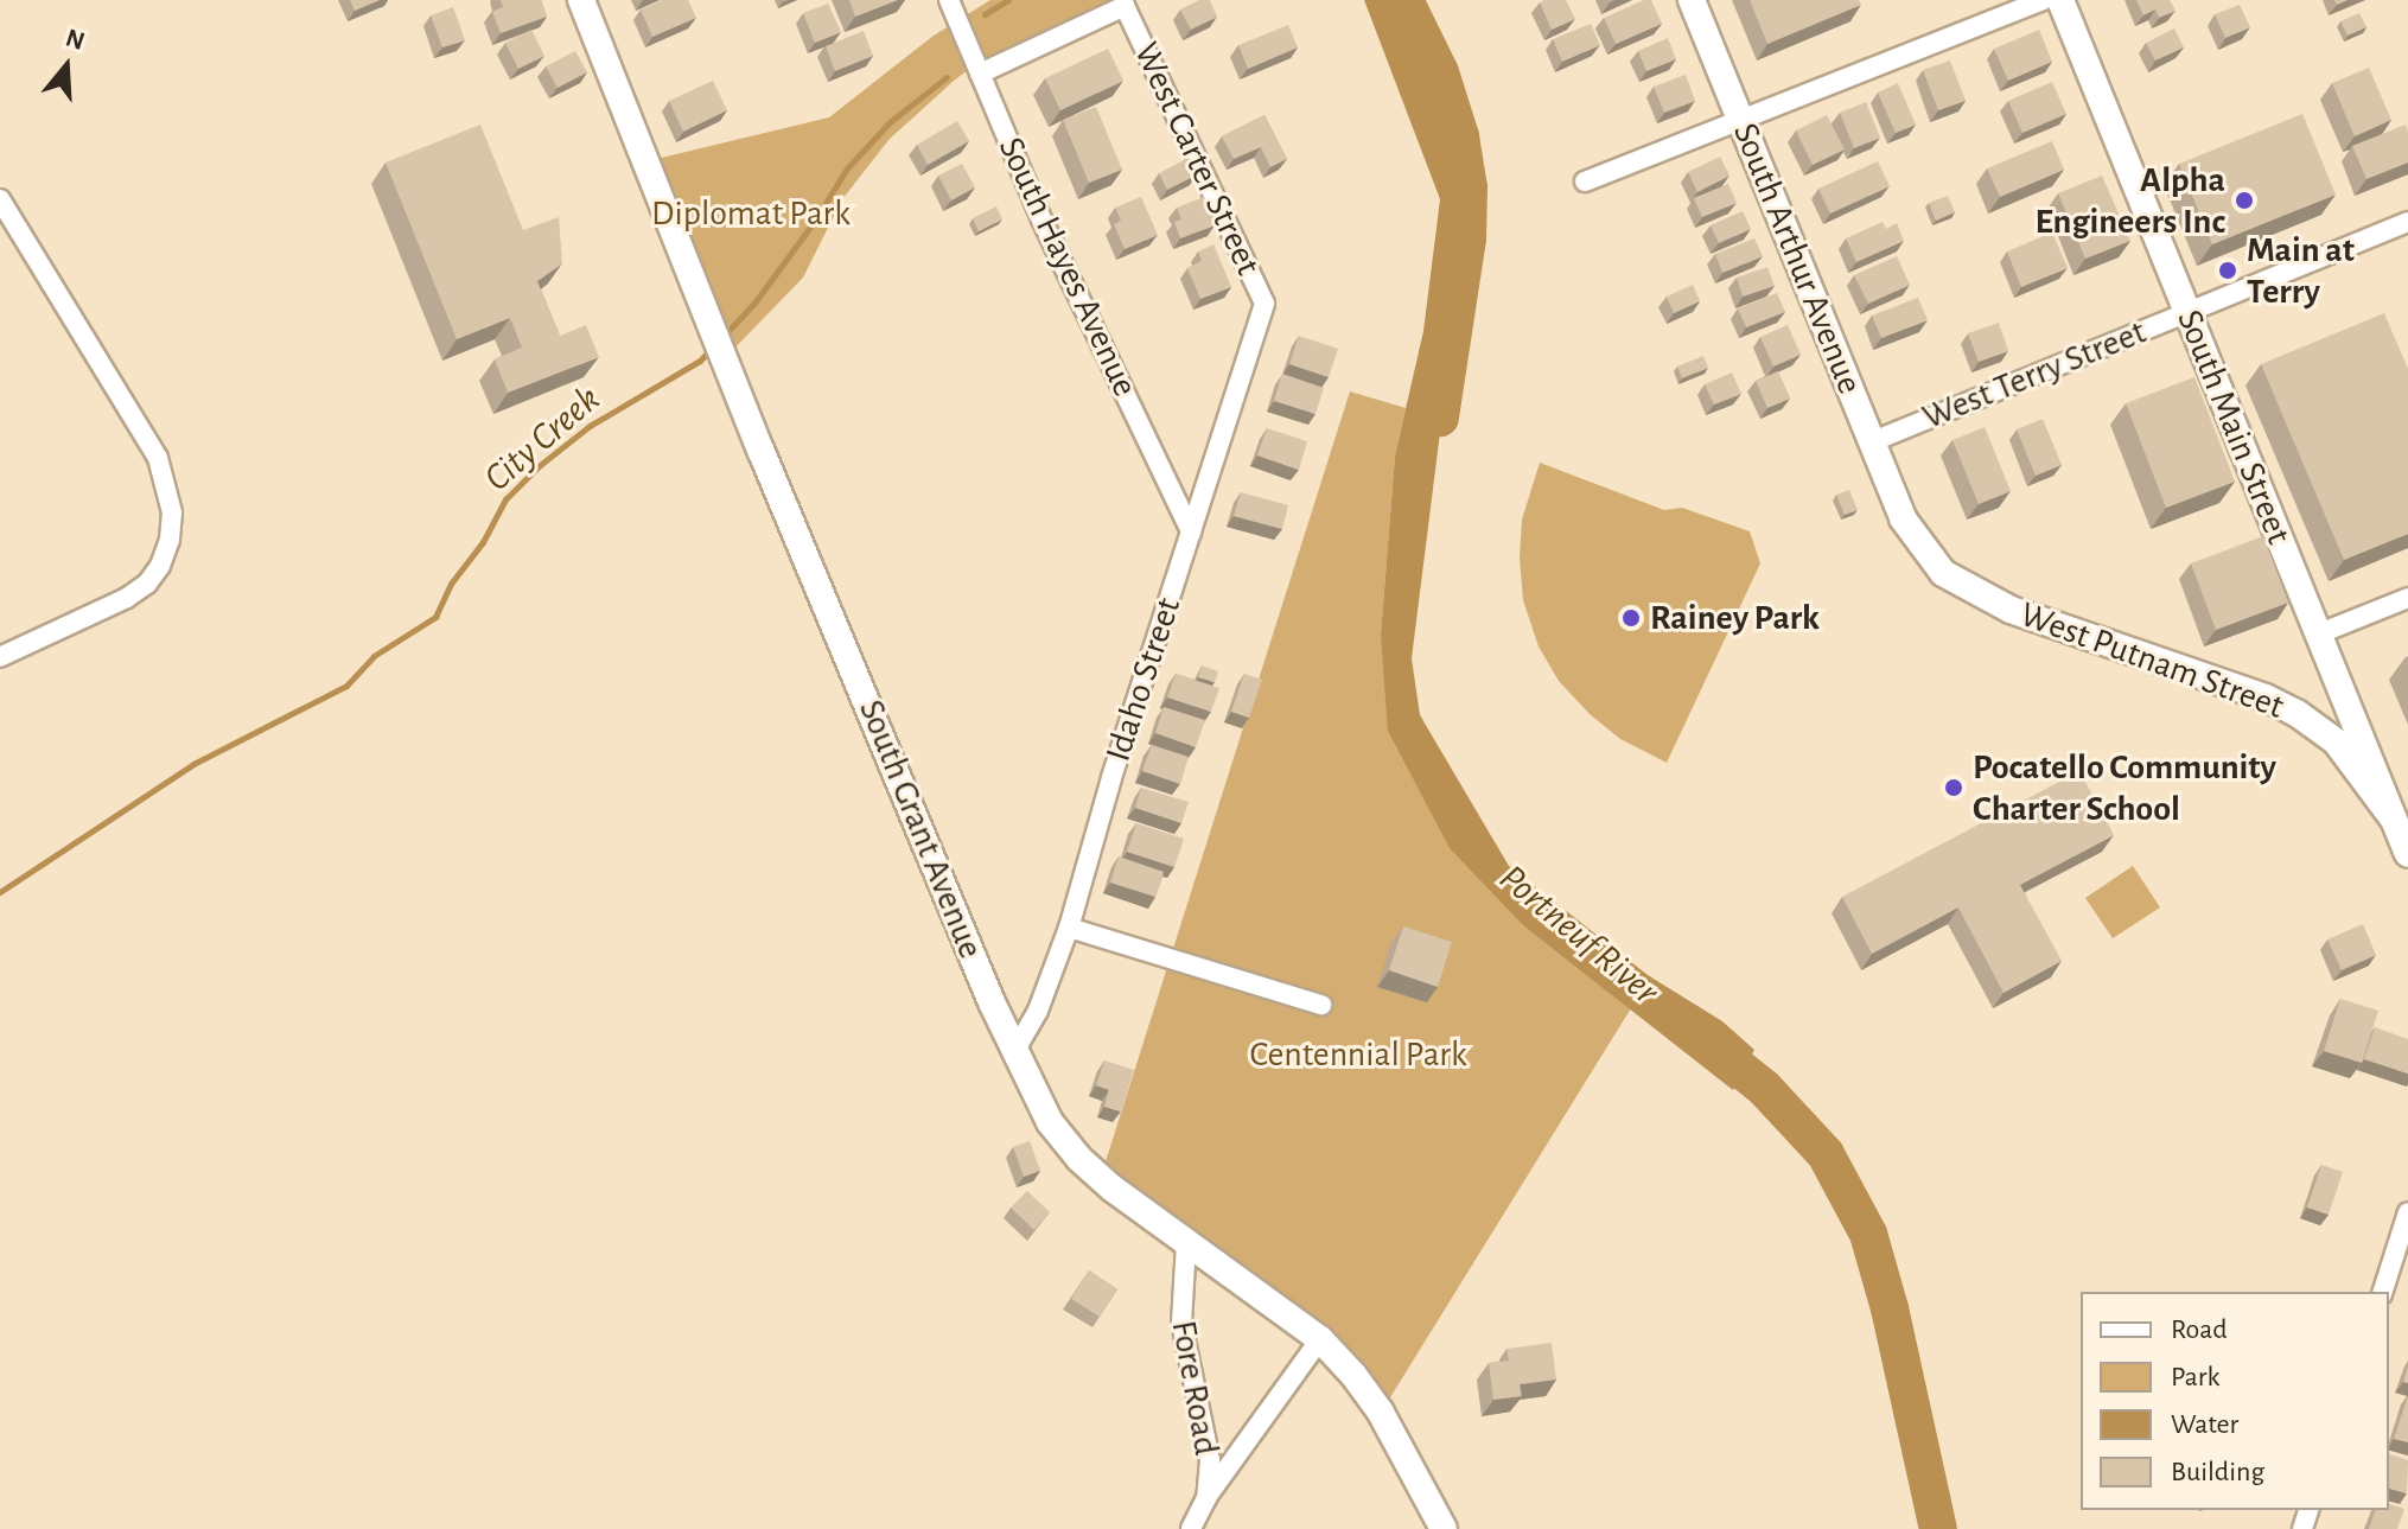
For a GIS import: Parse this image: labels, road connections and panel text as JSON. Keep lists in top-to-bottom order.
{
  "streets": {
    "main road": [
      "South Arthur Avenue",
      "South Main Street",
      "West Putnam Street",
      "South Grant Avenue"
    ],
    "street": [
      "West Carter Street",
      "South Hayes Avenue",
      "West Terry Street",
      "Idaho Street",
      "Fore Road"
    ]
  },
  "crossings": [
    ["West Carter Street", "South Hayes Avenue"],
    ["West Carter Street", "Idaho Street"],
    ["South Arthur Avenue", "West Terry Street"],
    ["South Arthur Avenue", "West Putnam Street"],
    ["South Hayes Avenue", "Idaho Street"],
    ["West Terry Street", "South Main Street"],
    ["South Main Street", "West Putnam Street"],
    ["Idaho Street", "South Grant Avenue"],
    ["South Grant Avenue", "Fore Road"]
  ],
  "water": ["City Creek", "Portneuf River"],
  "parks": ["Diplomat Park", "Centennial Park"],
  "places": [
    "Alpha Engineers Inc",
    "Main at Terry",
    "Rainey Park",
    "Pocatello Community Charter School"
  ],
  "legend": [
    "Road",
    "Park",
    "Water",
    "Building"
  ],
  "north": "top"
}
